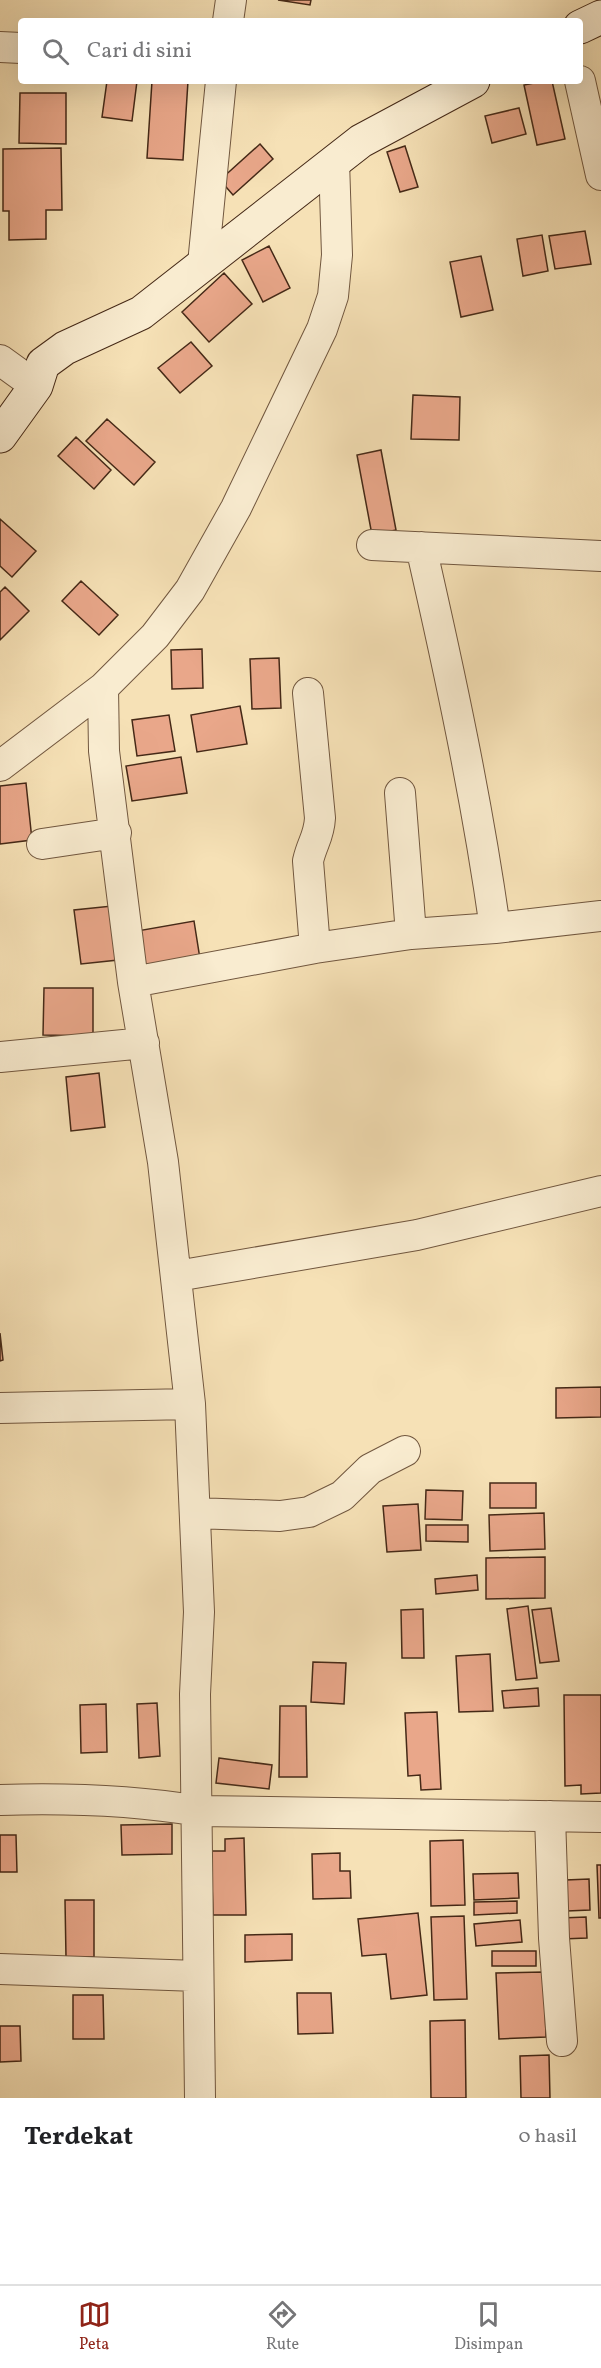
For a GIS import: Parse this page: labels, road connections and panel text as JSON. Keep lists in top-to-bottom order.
{
  "page": {
    "search": "Cari di sini",
    "heading": ["Terdekat", "0 hasil"],
    "nav": ["Peta", "Rute", "Disimpan"]
  }
}
